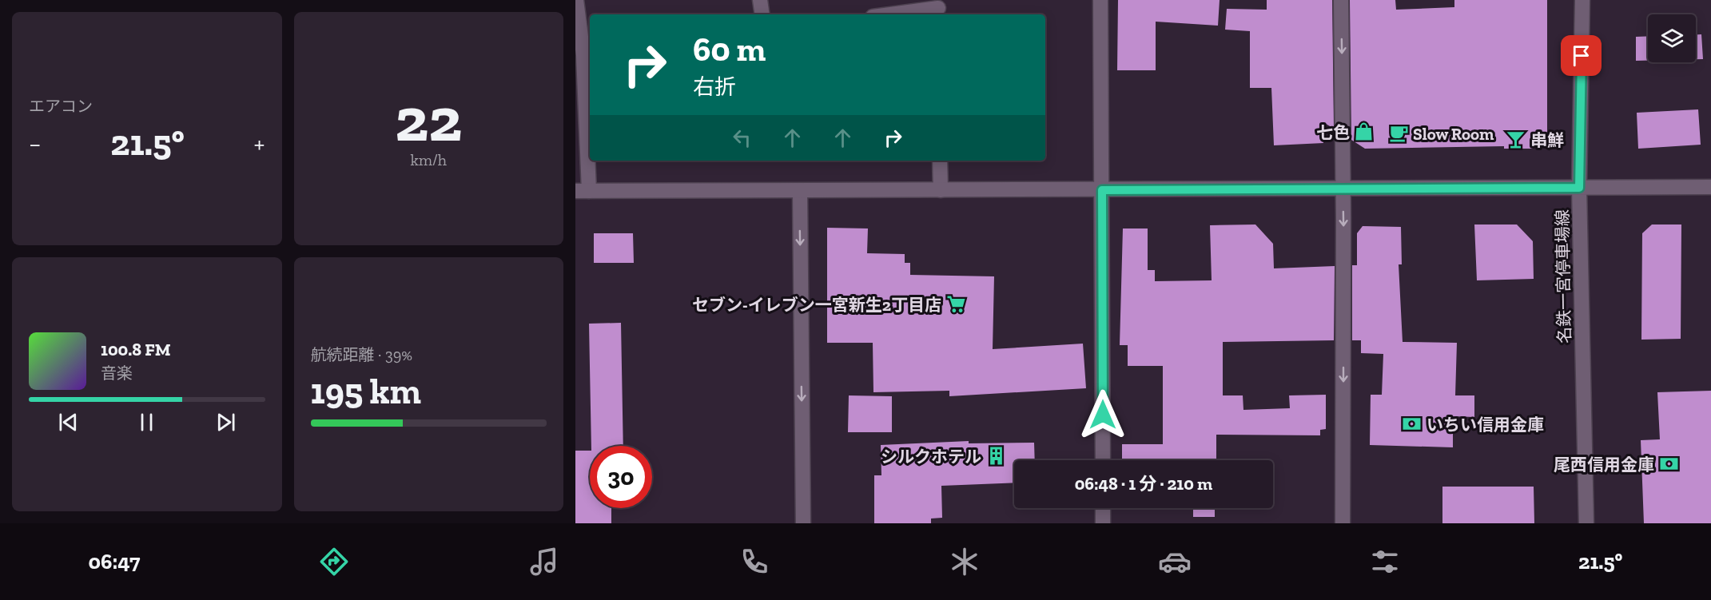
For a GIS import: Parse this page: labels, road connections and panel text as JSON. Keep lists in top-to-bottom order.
{
  "streets": {
    "street": ["名鉄一宮停車場線"]
  },
  "places": {
    "shop": ["七色"],
    "cafe": ["Slow Room"],
    "bar": ["串鮮"],
    "supermarket": ["セブン-イレブン一宮新生2丁目店"],
    "bank": ["いちい信用金庫", "尾西信用金庫"],
    "building": ["シルクホテル"]
  },
  "page": {
    "tile": [
      "エアコン",
      ["22", "km/h"],
      ["航続距離 · 39%", "195 km"]
    ],
    "turn": ["60 m", "右折"],
    "heat": ["−", "21.5°", "+"],
    "song": ["100.8 FM", "音楽"],
    "limit": "30",
    "trip": "06:48 · 1 分 · 210 m",
    "tabs": ["06:47", "21.5°"]
  }
}
